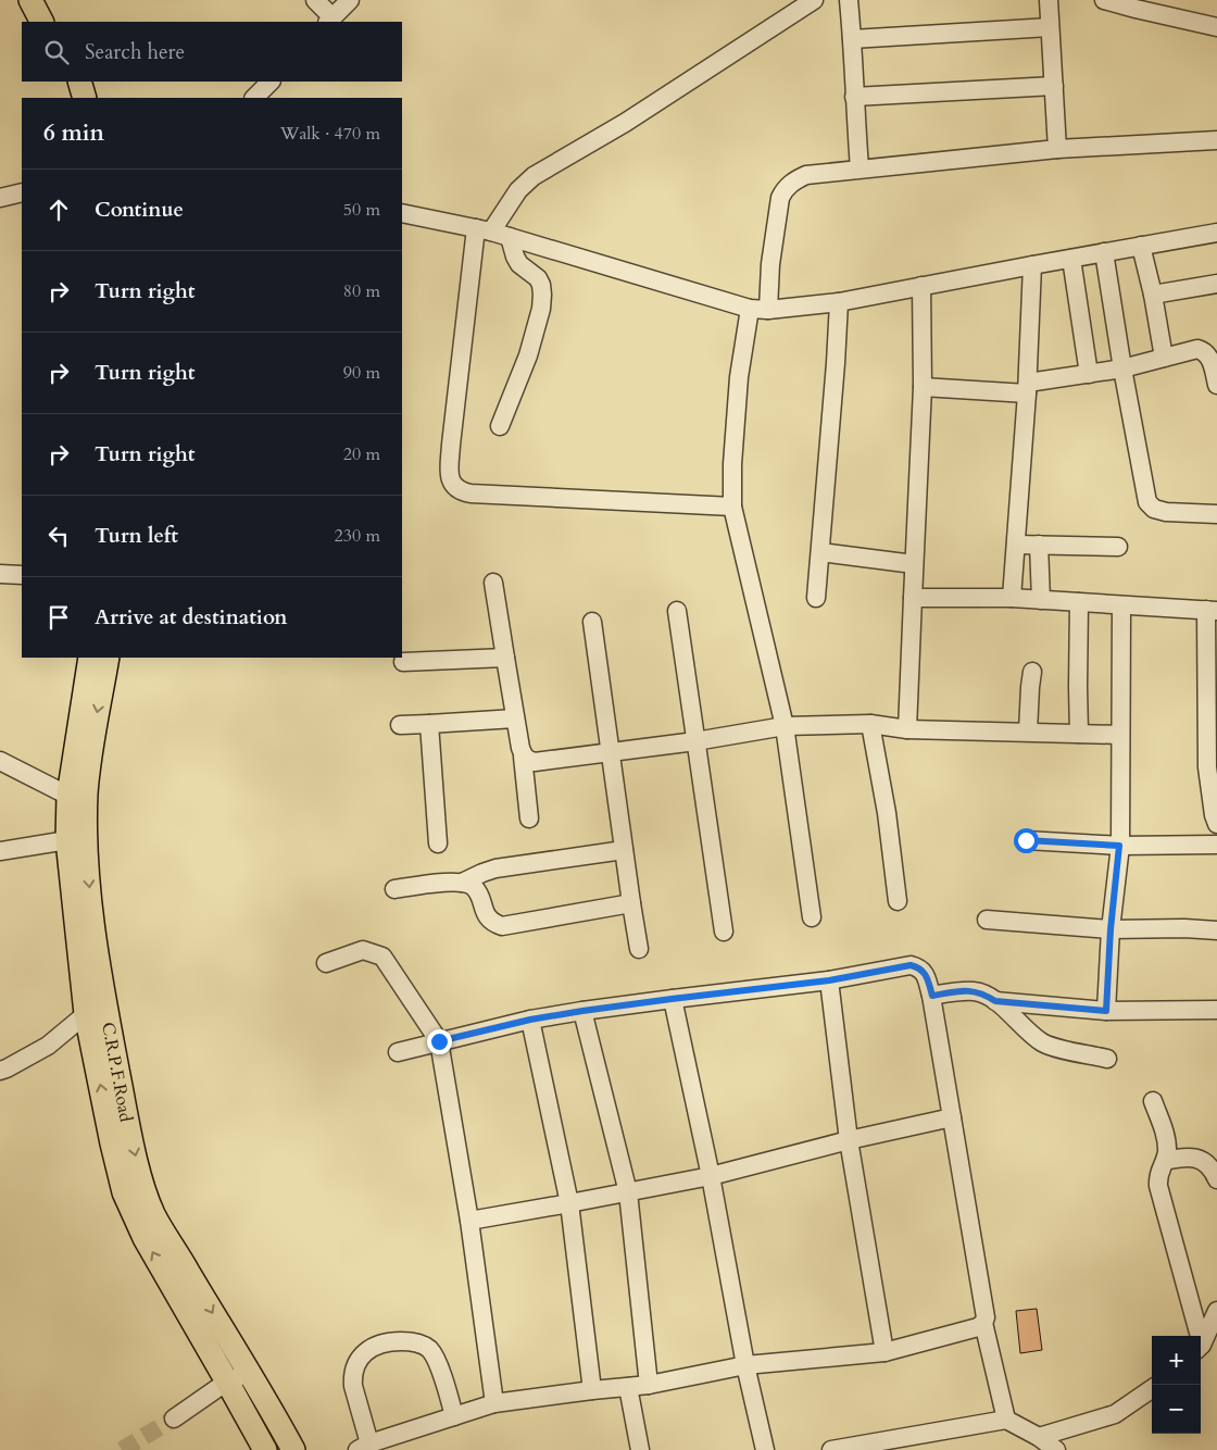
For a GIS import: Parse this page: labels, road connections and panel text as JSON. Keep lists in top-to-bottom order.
{
  "streets": {
    "main road": ["C.R.P.F.Road"]
  },
  "page": {
    "search": "Search here",
    "heading": ["6 min", "Walk · 470 m"],
    "list": [
      ["Continue", "50 m"],
      ["Turn right", "80 m"],
      ["Turn right", "90 m"],
      ["Turn right", "20 m"],
      ["Turn left", "230 m"],
      "Arrive at destination"
    ],
    "map_buttons": ["+", "−"]
  }
}
